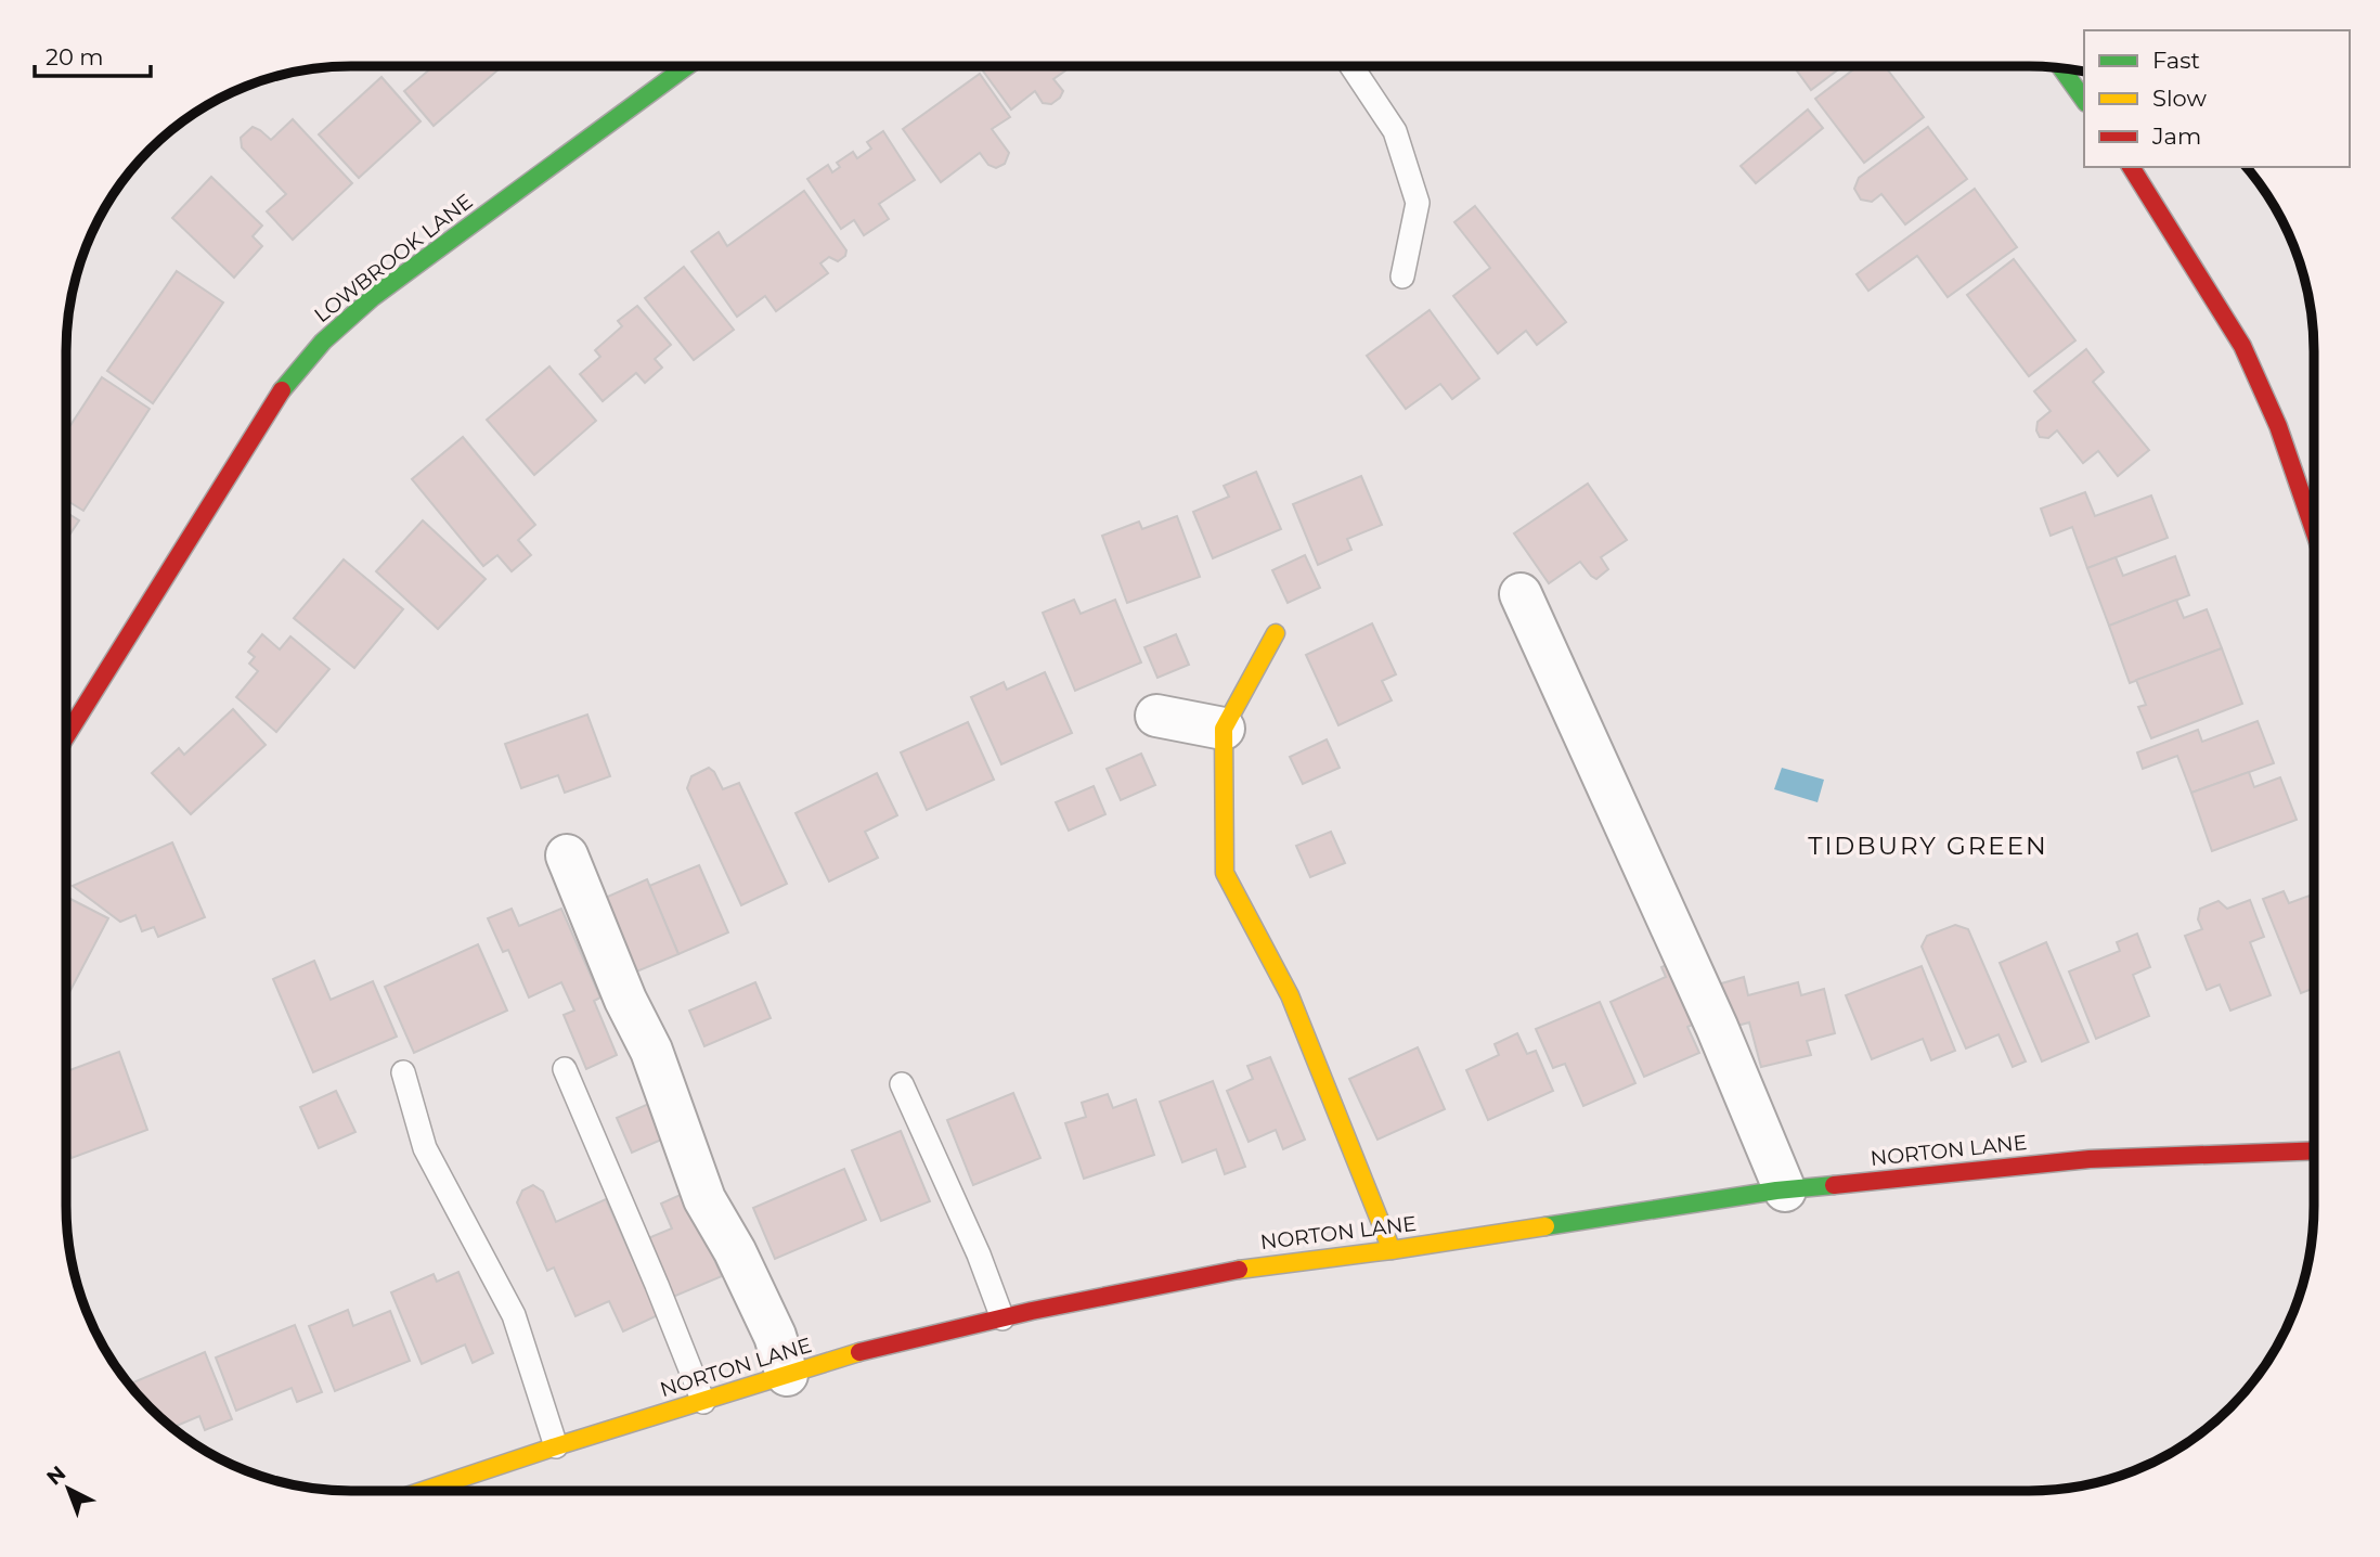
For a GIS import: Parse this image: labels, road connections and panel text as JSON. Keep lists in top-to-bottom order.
{
  "streets": {
    "street": ["LOWBROOK LANE", "NORTON LANE"]
  },
  "districts": ["TIDBURY GREEN"],
  "legend": ["Fast", "Slow", "Jam"],
  "scale_bar": "20 m",
  "north": "top left"
}
